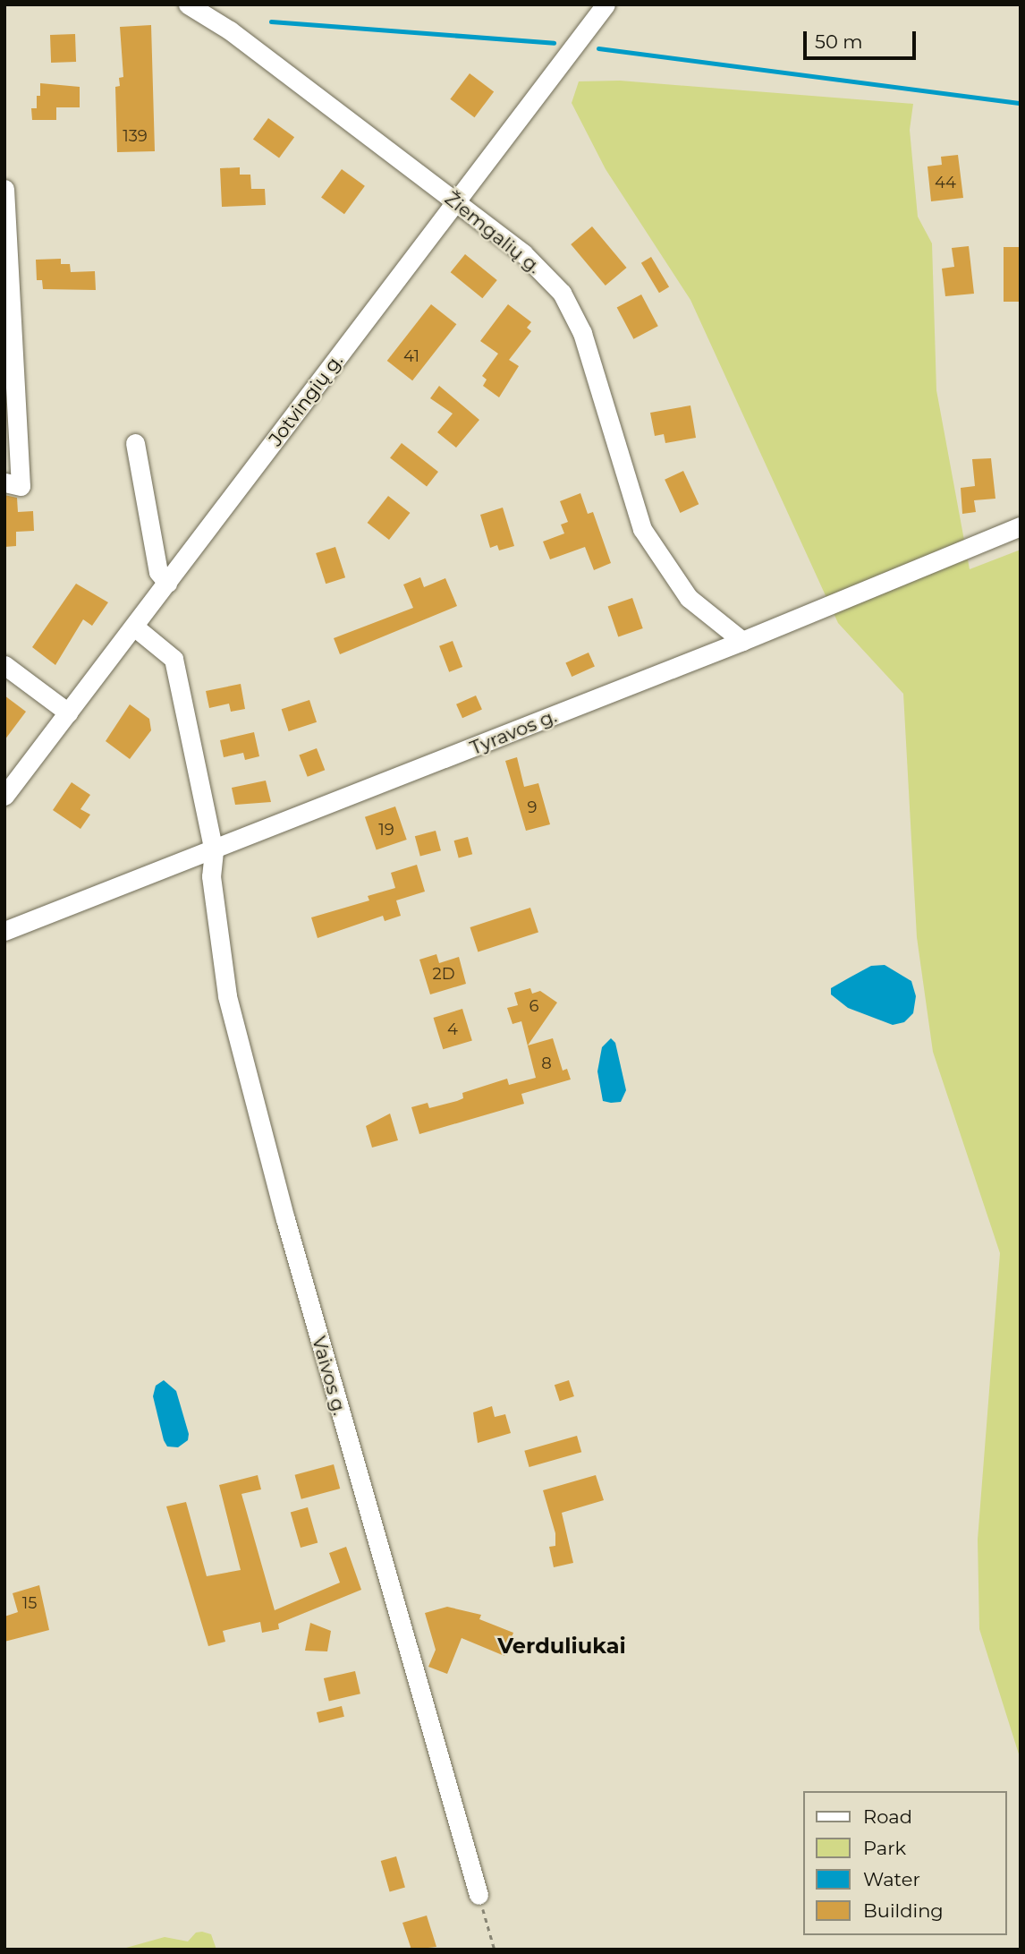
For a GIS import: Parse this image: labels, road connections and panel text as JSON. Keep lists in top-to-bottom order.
{
  "streets": {
    "street": [
      "Žiemgalių g.",
      "Jotvingių g.",
      "Tyravos g.",
      "Vaivos g."
    ]
  },
  "crossings": [
    ["Žiemgalių g.", "Jotvingių g."],
    ["Žiemgalių g.", "Tyravos g."],
    ["Jotvingių g.", "Vaivos g."],
    ["Tyravos g.", "Vaivos g."]
  ],
  "districts": ["Verduliukai"],
  "house_numbers": [
    "139",
    "44",
    "41",
    "9",
    "19",
    "2D",
    "6",
    "4",
    "8",
    "15"
  ],
  "legend": [
    "Road",
    "Park",
    "Water",
    "Building"
  ],
  "scale_bar": "50 m"
}
